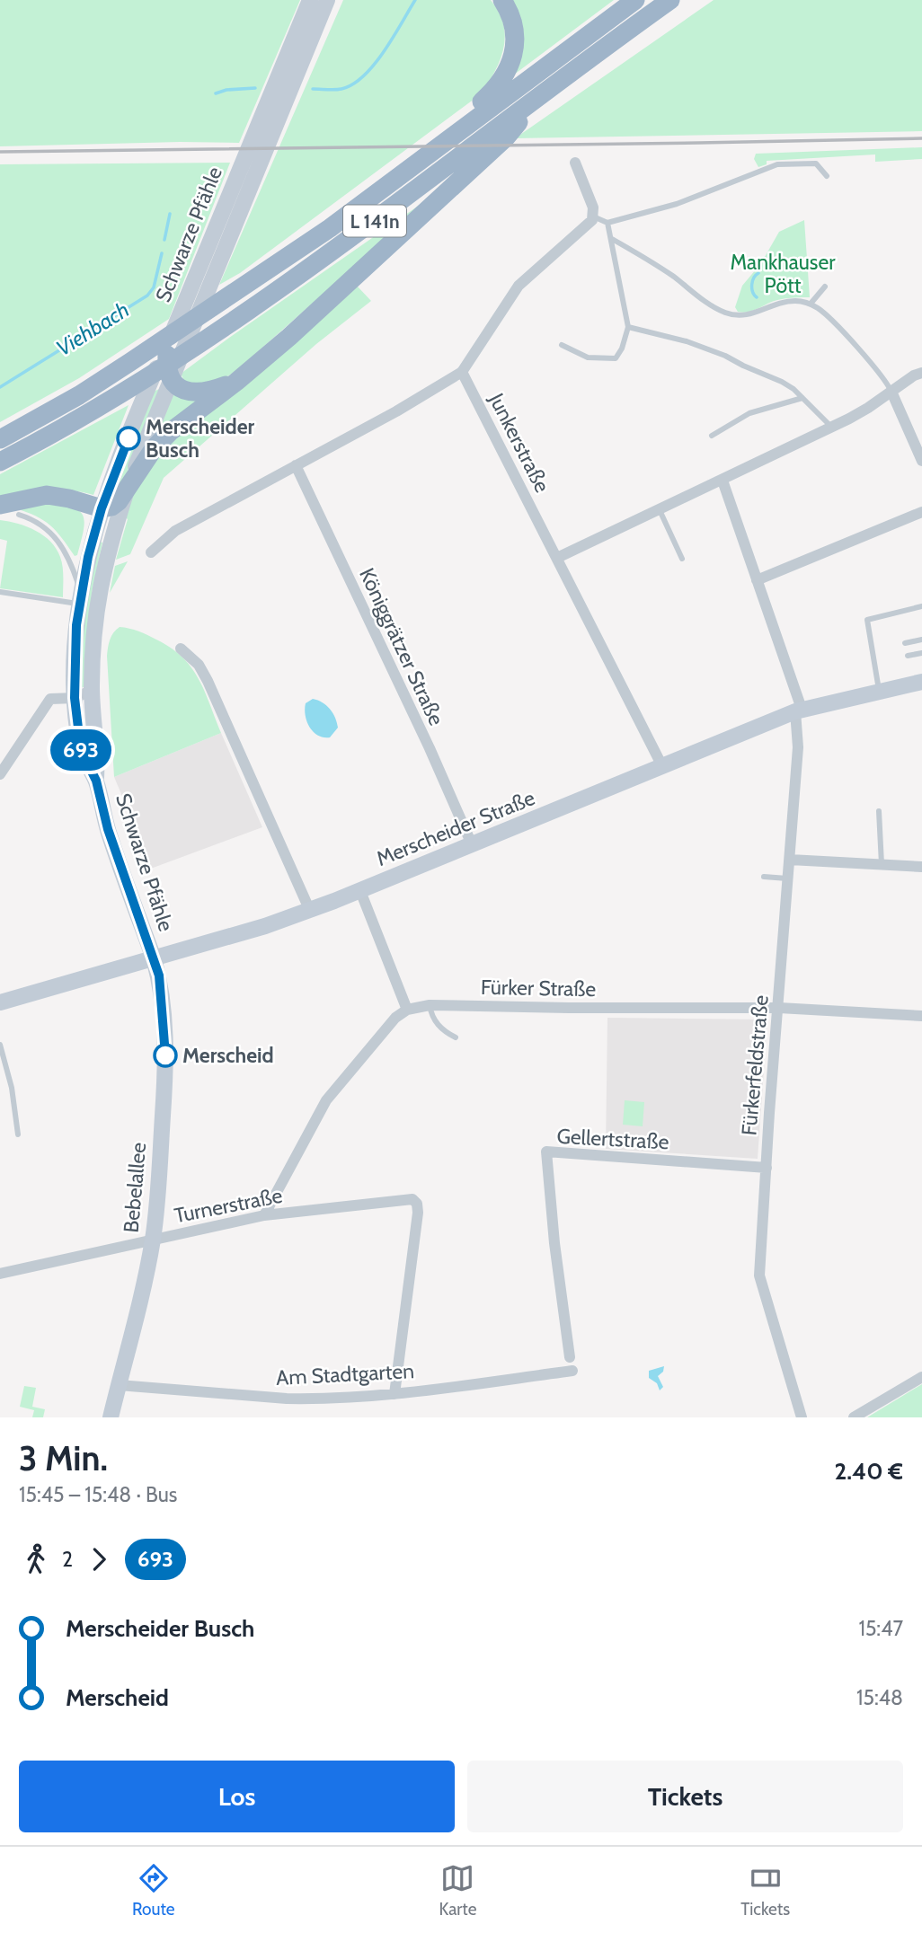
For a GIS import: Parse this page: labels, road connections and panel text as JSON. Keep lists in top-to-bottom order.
{
  "streets": {
    "highway": ["L 141n"],
    "main road": ["Schwarze Pfähle", "Merscheider Straße", "Bebelallee"],
    "street": [
      "Junkerstraße",
      "Königgrätzer Straße",
      "Fürker Straße",
      "Fürkerfeldstraße",
      "Gellertstraße",
      "Turnerstraße",
      "Am Stadtgarten"
    ]
  },
  "crossings": [
    ["Schwarze Pfähle", "Merscheider Straße"],
    ["Schwarze Pfähle", "Bebelallee"],
    ["Junkerstraße", "Merscheider Straße"],
    ["Königgrätzer Straße", "Merscheider Straße"],
    ["Merscheider Straße", "Fürkerfeldstraße"],
    ["Merscheider Straße", "Bebelallee"],
    ["Fürker Straße", "Fürkerfeldstraße"],
    ["Fürkerfeldstraße", "Gellertstraße"],
    ["Bebelallee", "Turnerstraße"],
    ["Bebelallee", "Am Stadtgarten"],
    ["Turnerstraße", "Am Stadtgarten"]
  ],
  "water": ["Viehbach"],
  "parks": ["Mankhauser Pött"],
  "places": ["Merscheider Busch", "Merscheid"],
  "lines": ["bus line 693"],
  "page": {
    "on_map": "693",
    "heading": ["3 Min.", "15:45 – 15:48 · Bus", "2.40 €"],
    "legs": ["2", "693"],
    "list": [
      {
        "name": "Merscheider Busch",
        "value": "15:47"
      },
      {
        "name": "Merscheid",
        "value": "15:48"
      }
    ],
    "buttons": ["Los", "Tickets"],
    "tabs": ["Route", "Karte", "Tickets"]
  }
}
